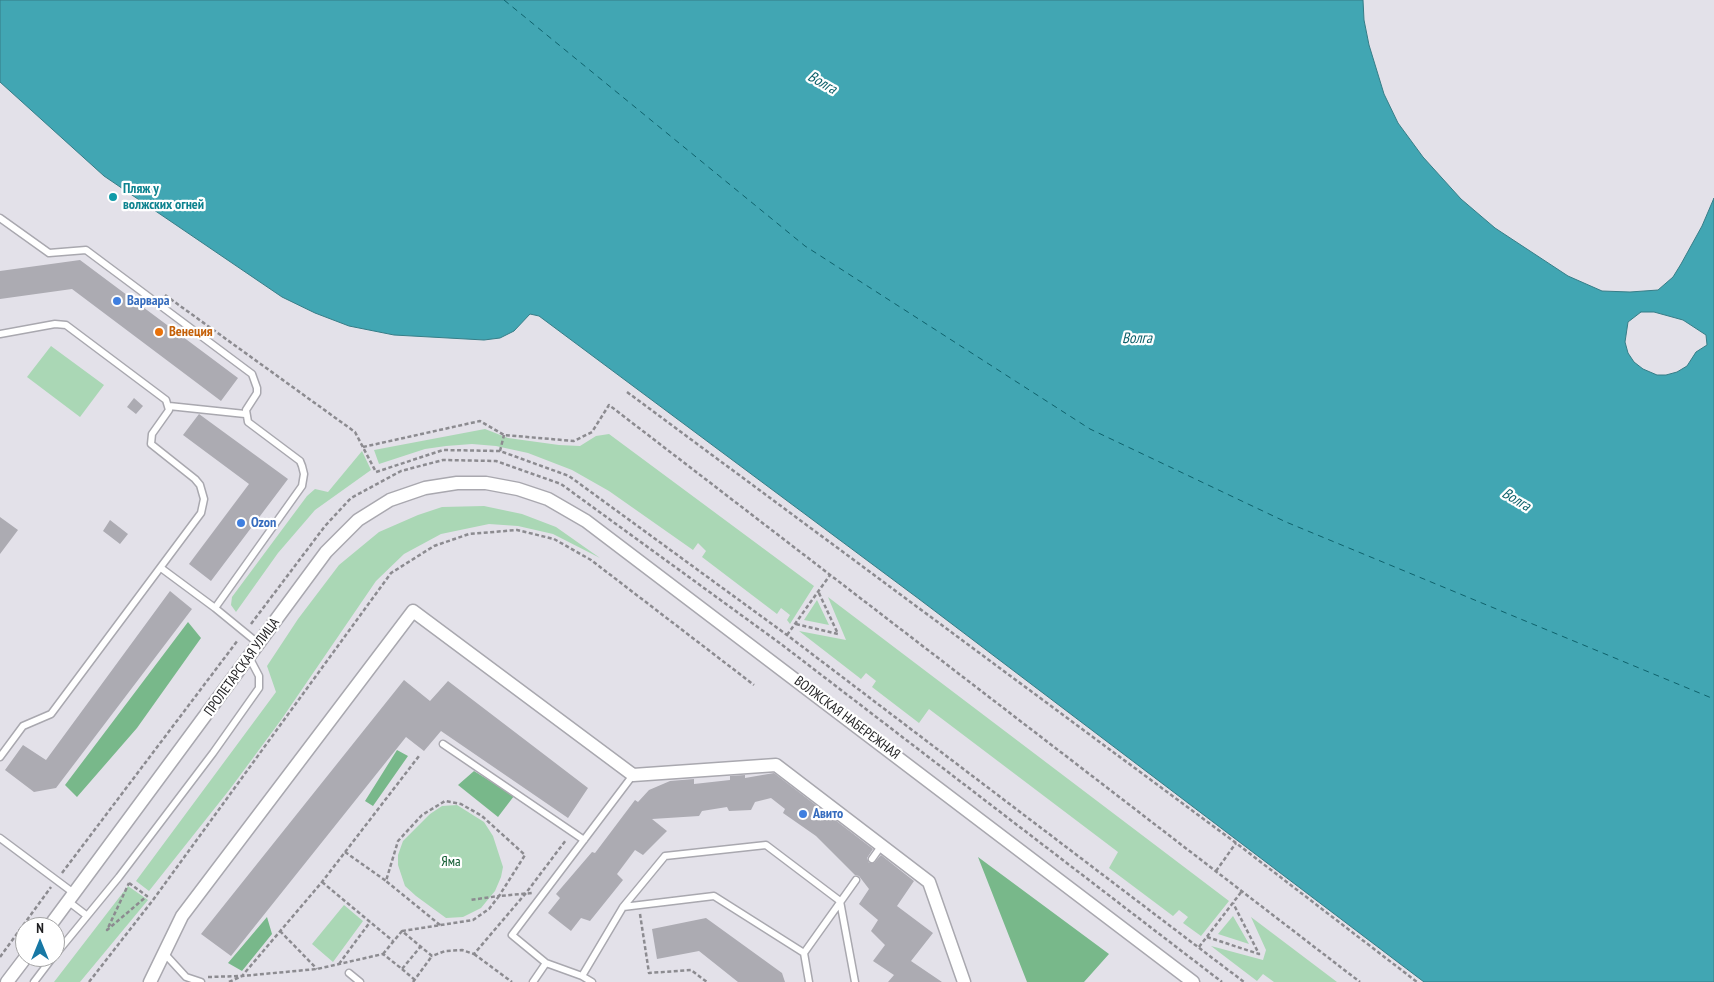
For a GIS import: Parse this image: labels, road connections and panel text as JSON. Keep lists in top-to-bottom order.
{
  "streets": {
    "street": ["ПРОЛЕТАРСКАЯ УЛИЦА", "ВОЛЖСКАЯ НАБЕРЕЖНАЯ"]
  },
  "crossings": [
    ["ПРОЛЕТАРСКАЯ УЛИЦА", "ВОЛЖСКАЯ НАБЕРЕЖНАЯ"]
  ],
  "water": ["Волга"],
  "parks": ["Яма"],
  "places": [
    "Пляж у волжских огней",
    "Варвара",
    "Венеция",
    "Ozon",
    "Авито"
  ],
  "north": "top"
}
